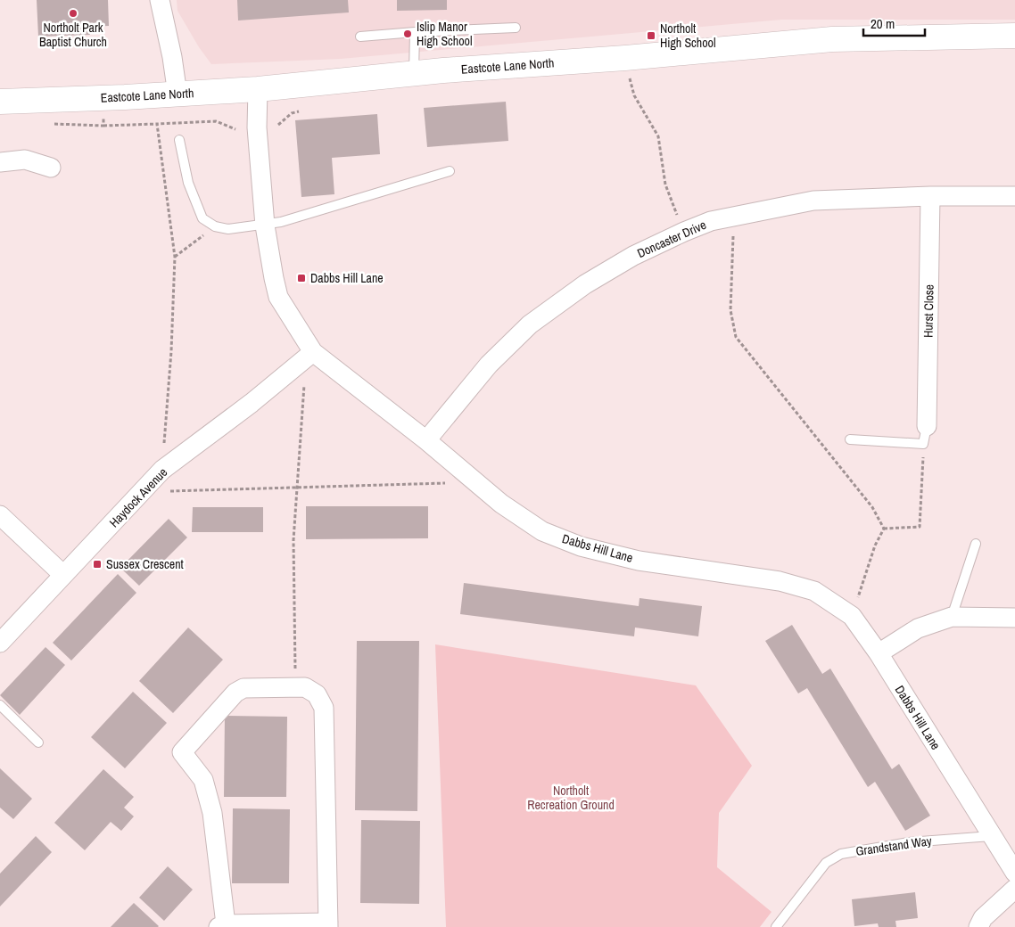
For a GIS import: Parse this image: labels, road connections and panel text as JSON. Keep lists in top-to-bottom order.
{
  "streets": {
    "street": [
      "Eastcote Lane North",
      "Doncaster Drive",
      "Hurst Close",
      "Haydock Avenue",
      "Dabbs Hill Lane"
    ],
    "lane": ["Grandstand Way"]
  },
  "crossings": [
    ["Eastcote Lane North", "Dabbs Hill Lane"],
    ["Doncaster Drive", "Hurst Close"],
    ["Doncaster Drive", "Dabbs Hill Lane"],
    ["Haydock Avenue", "Dabbs Hill Lane"],
    ["Dabbs Hill Lane", "Grandstand Way"]
  ],
  "parks": ["Northolt Recreation Ground"],
  "places": {
    "other": ["Northolt Park Baptist Church", "Islip Manor High School"],
    "transit": ["Northolt High School", "Dabbs Hill Lane", "Sussex Crescent"]
  },
  "scale_bar": "20 m"
}
